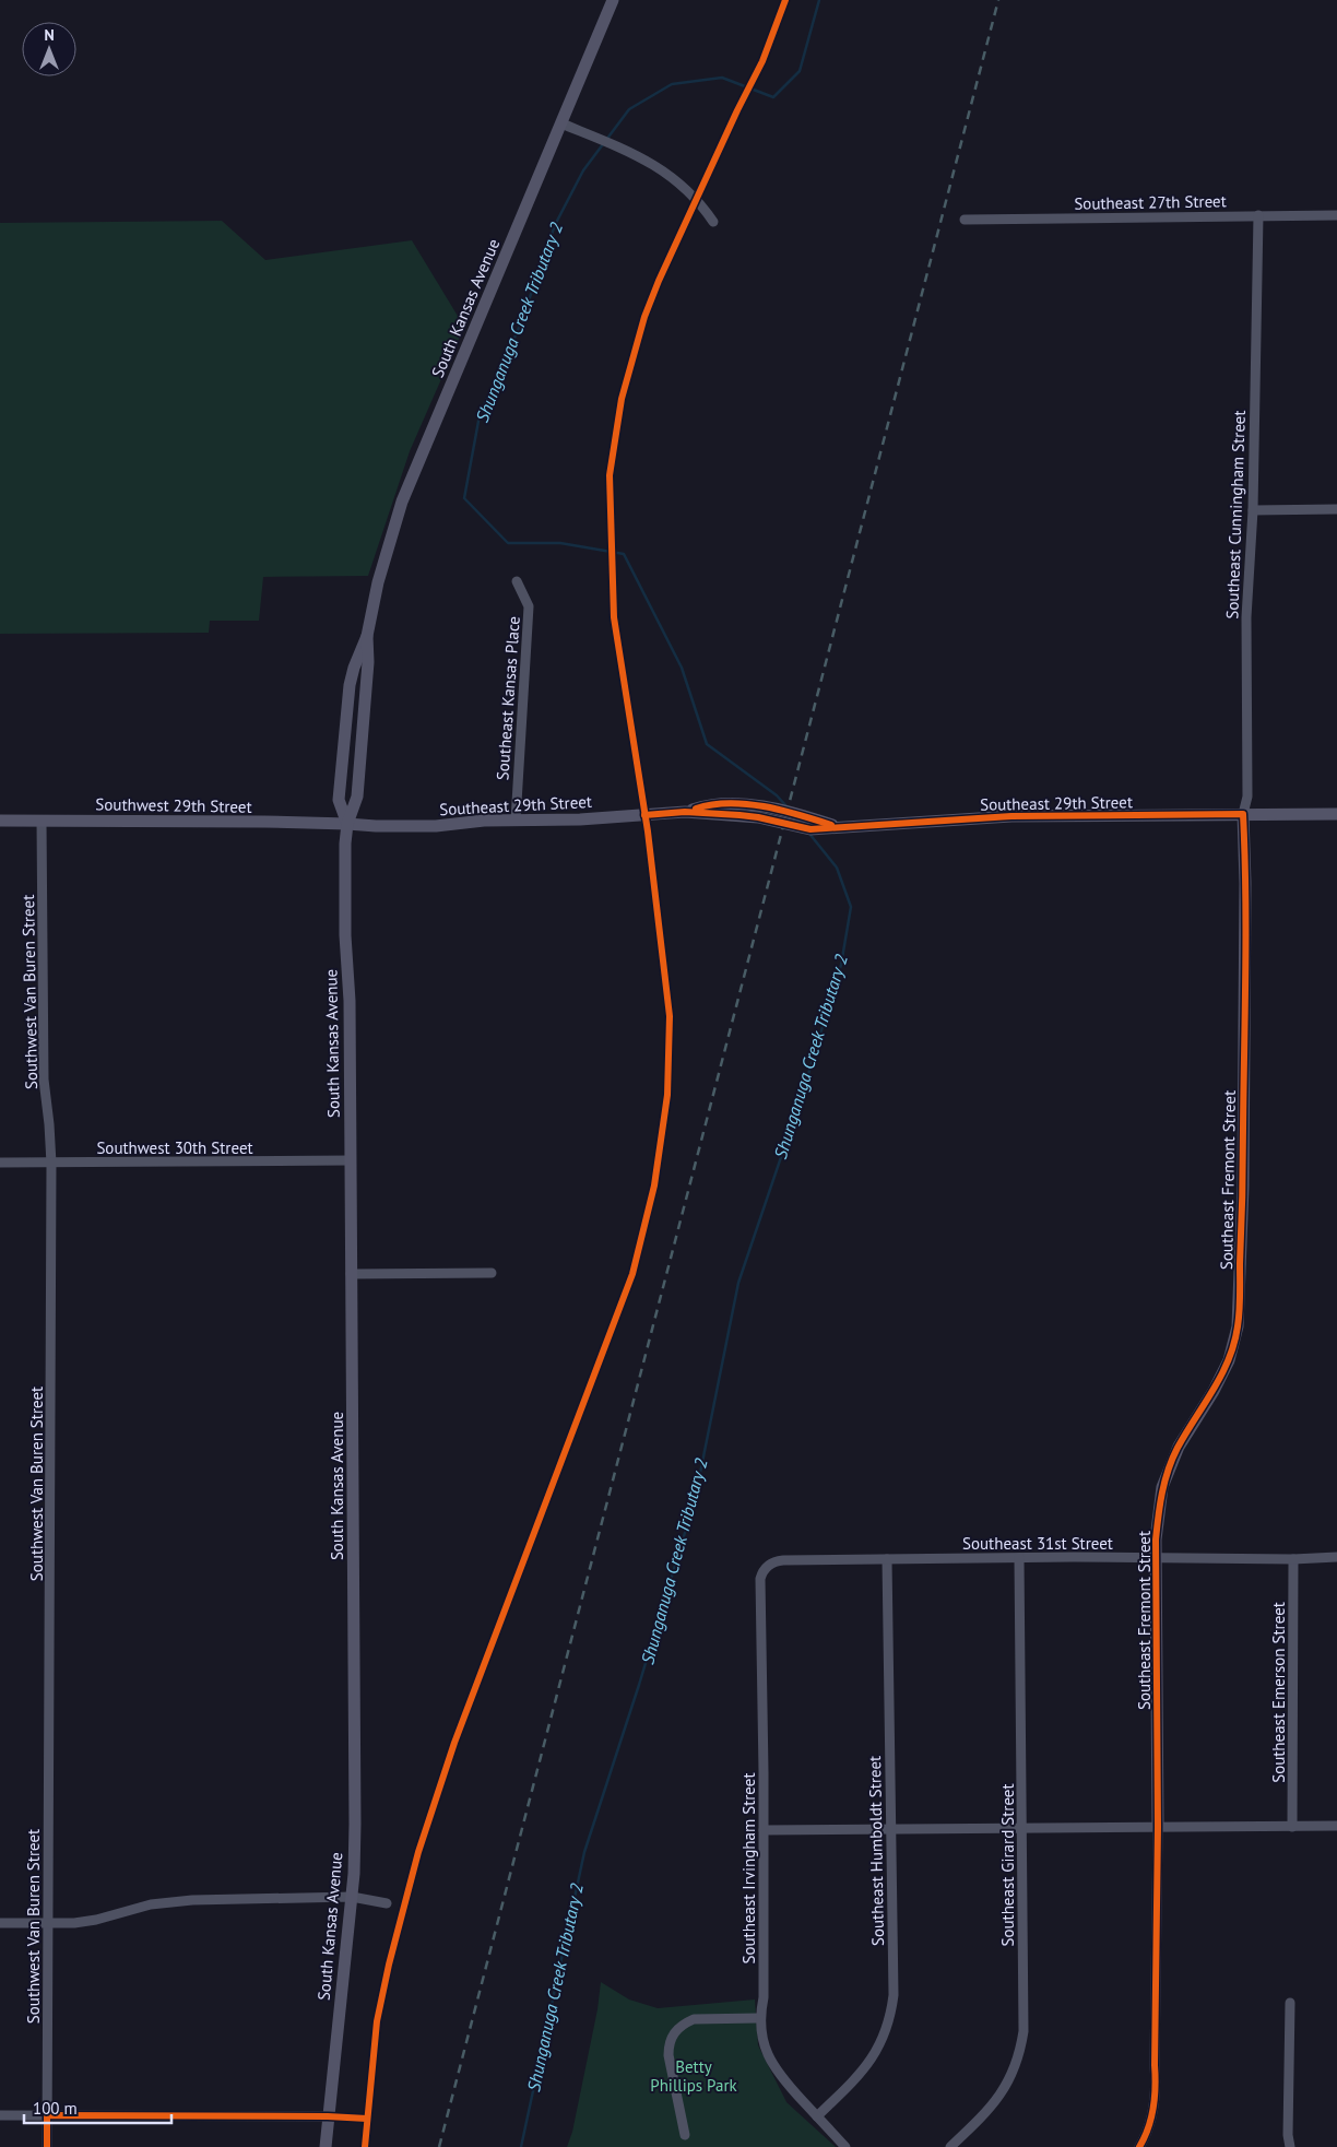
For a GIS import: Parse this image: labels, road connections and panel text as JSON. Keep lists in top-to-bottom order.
{
  "streets": {
    "main road": [
      "South Kansas Avenue",
      "Southeast 29th Street",
      "Southwest 29th Street",
      "Southeast Fremont Street"
    ],
    "street": [
      "Southeast 27th Street",
      "Southeast Cunningham Street",
      "Southeast Kansas Place",
      "Southwest Van Buren Street",
      "Southwest 30th Street",
      "Southeast 31st Street",
      "Southeast Emerson Street",
      "Southeast Humboldt Street",
      "Southeast Girard Street",
      "Southeast Irvingham Street"
    ]
  },
  "crossings": [
    ["Southeast 27th Street", "Southeast Cunningham Street"],
    ["South Kansas Avenue", "Southeast 29th Street"],
    ["South Kansas Avenue", "Southwest 29th Street"],
    ["South Kansas Avenue", "Southwest 30th Street"],
    ["Southeast Cunningham Street", "Southeast 29th Street"],
    ["Southeast Cunningham Street", "Southeast Fremont Street"],
    ["Southeast Kansas Place", "Southeast 29th Street"],
    ["Southeast 29th Street", "Southwest 29th Street"],
    ["Southeast 29th Street", "Southeast Fremont Street"],
    ["Southwest 29th Street", "Southwest Van Buren Street"],
    ["Southwest Van Buren Street", "Southwest 30th Street"],
    ["Southeast Fremont Street", "Southeast 31st Street"],
    ["Southeast 31st Street", "Southeast Emerson Street"],
    ["Southeast 31st Street", "Southeast Humboldt Street"],
    ["Southeast 31st Street", "Southeast Girard Street"],
    ["Southeast 31st Street", "Southeast Irvingham Street"],
    ["Southeast Humboldt Street", "Southeast Irvingham Street"]
  ],
  "water": ["Shunganuga Creek Tributary 2"],
  "parks": ["Betty Phillips Park"],
  "scale_bar": "100 m",
  "north": "top"
}
